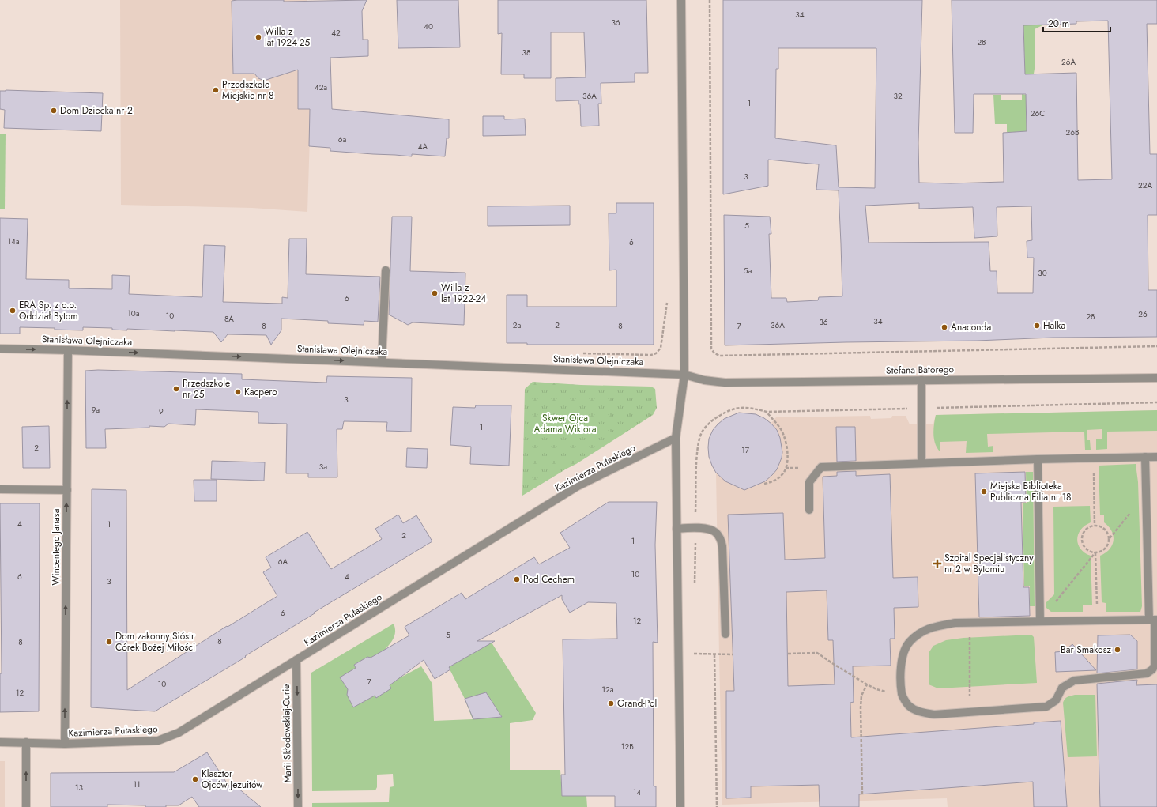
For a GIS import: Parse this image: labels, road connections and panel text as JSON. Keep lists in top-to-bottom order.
{
  "streets": {
    "street": [
      "Stanisława Olejniczaka",
      "Stefana Batorego",
      "Kazimierza Pułaskiego",
      "Wincentego Janasa",
      "Marii Skłodowskiej-Curie"
    ]
  },
  "crossings": [
    ["Stanisława Olejniczaka", "Stefana Batorego"],
    ["Stanisława Olejniczaka", "Wincentego Janasa"],
    ["Kazimierza Pułaskiego", "Wincentego Janasa"],
    ["Kazimierza Pułaskiego", "Marii Skłodowskiej-Curie"]
  ],
  "one_way": ["Stanisława Olejniczaka", "Wincentego Janasa", "Marii Skłodowskiej-Curie"],
  "parks": ["Skwer Ojca Adama Wiktora"],
  "places": {
    "other": [
      "Willa z lat 1924-25",
      "Przedszkole Miejskie nr 8",
      "Dom Dziecka nr 2",
      "Willa z lat 1922-24",
      "ERA Sp. z o.o. Oddział Bytom",
      "Halka",
      "Anaconda",
      "Przedszkole nr 25",
      "Kacpero",
      "Miejska Biblioteka Publiczna Filia nr 18",
      "Pod Cechem",
      "Dom zakonny Sióstr Córek Bożej Miłości",
      "Bar Smakosz",
      "Grand-Pol",
      "Klasztor Ojców Jezuitów"
    ],
    "health": ["Szpital Specjalistyczny nr 2 w Bytomiu"]
  },
  "house_numbers": [
    "34",
    "36",
    "40",
    "42",
    "28",
    "38",
    "26A",
    "42a",
    "36A",
    "32",
    "1",
    "26C",
    "26B",
    "6a",
    "4A",
    "3",
    "22A",
    "5",
    "14a",
    "6",
    "5a",
    "30",
    "6",
    "10a",
    "26",
    "10",
    "28",
    "8A",
    "34",
    "36",
    "2a",
    "2",
    "36A",
    "8",
    "8",
    "7",
    "3",
    "9a",
    "9",
    "1",
    "2",
    "17",
    "3a",
    "4",
    "1",
    "2",
    "1",
    "6A",
    "10",
    "6",
    "4",
    "3",
    "6",
    "12",
    "5",
    "8",
    "8",
    "7",
    "10",
    "12a",
    "12",
    "12B",
    "11",
    "13",
    "14"
  ],
  "scale_bar": "20 m"
}
